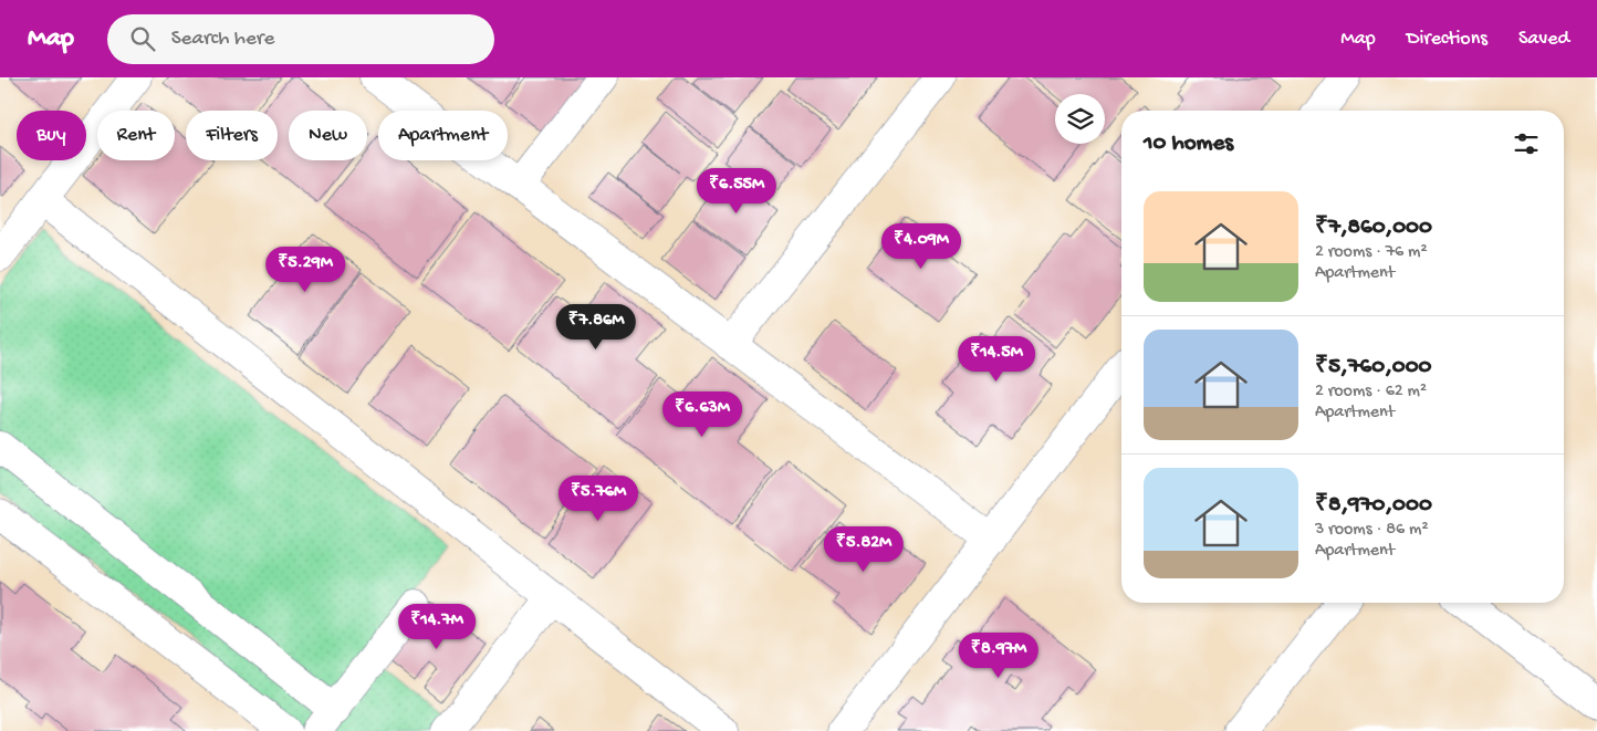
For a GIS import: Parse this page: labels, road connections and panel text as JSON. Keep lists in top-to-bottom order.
{
  "page": {
    "header": "Map",
    "search": "Search here",
    "nav": ["Map", "Directions", "Saved"],
    "chip": [
      "Buy",
      "Rent",
      "Filters",
      "New",
      "Apartment"
    ],
    "heading": "10 homes",
    "price": [
      "₹6.55M",
      "₹4.09M",
      "₹5.29M",
      "₹7.86M",
      "₹14.5M",
      "₹6.63M",
      "₹5.76M",
      "₹5.82M",
      "₹14.7M",
      "₹8.97M"
    ],
    "list": [
      {
        "name": "₹7,860,000",
        "note": "2 rooms · 76 m² · Apartment"
      },
      {
        "name": "₹5,760,000",
        "note": "2 rooms · 62 m² · Apartment"
      },
      {
        "name": "₹8,970,000",
        "note": "3 rooms · 86 m² · Apartment"
      }
    ]
  }
}
